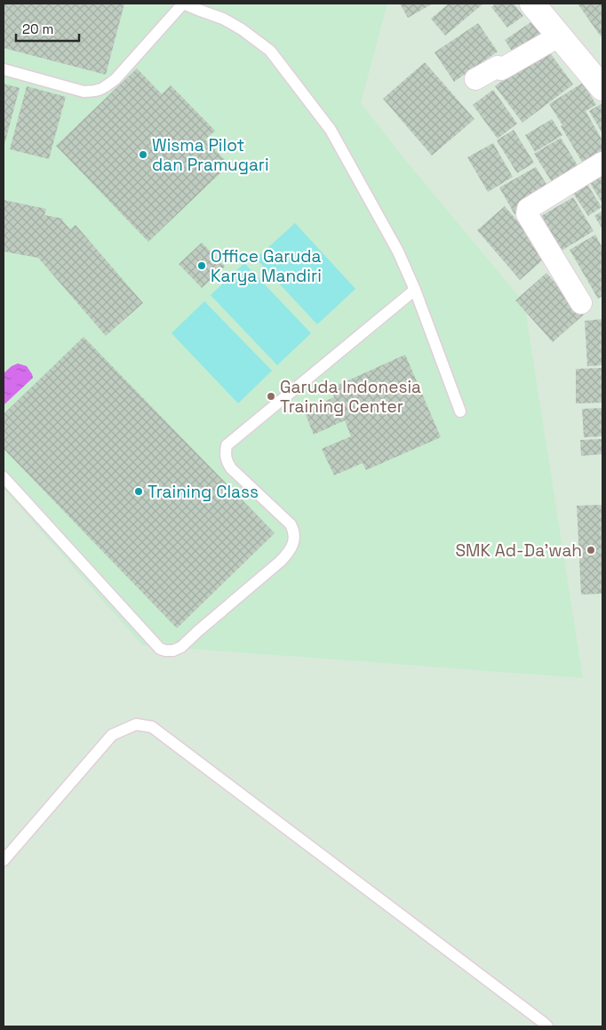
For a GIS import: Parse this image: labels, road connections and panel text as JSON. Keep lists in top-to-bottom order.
{
  "places": [
    "Wisma Pilot dan Pramugari",
    "Office Garuda Karya Mandiri",
    "Garuda Indonesia Training Center",
    "Training Class",
    "SMK Ad-Da'wah"
  ],
  "scale_bar": "20 m"
}
